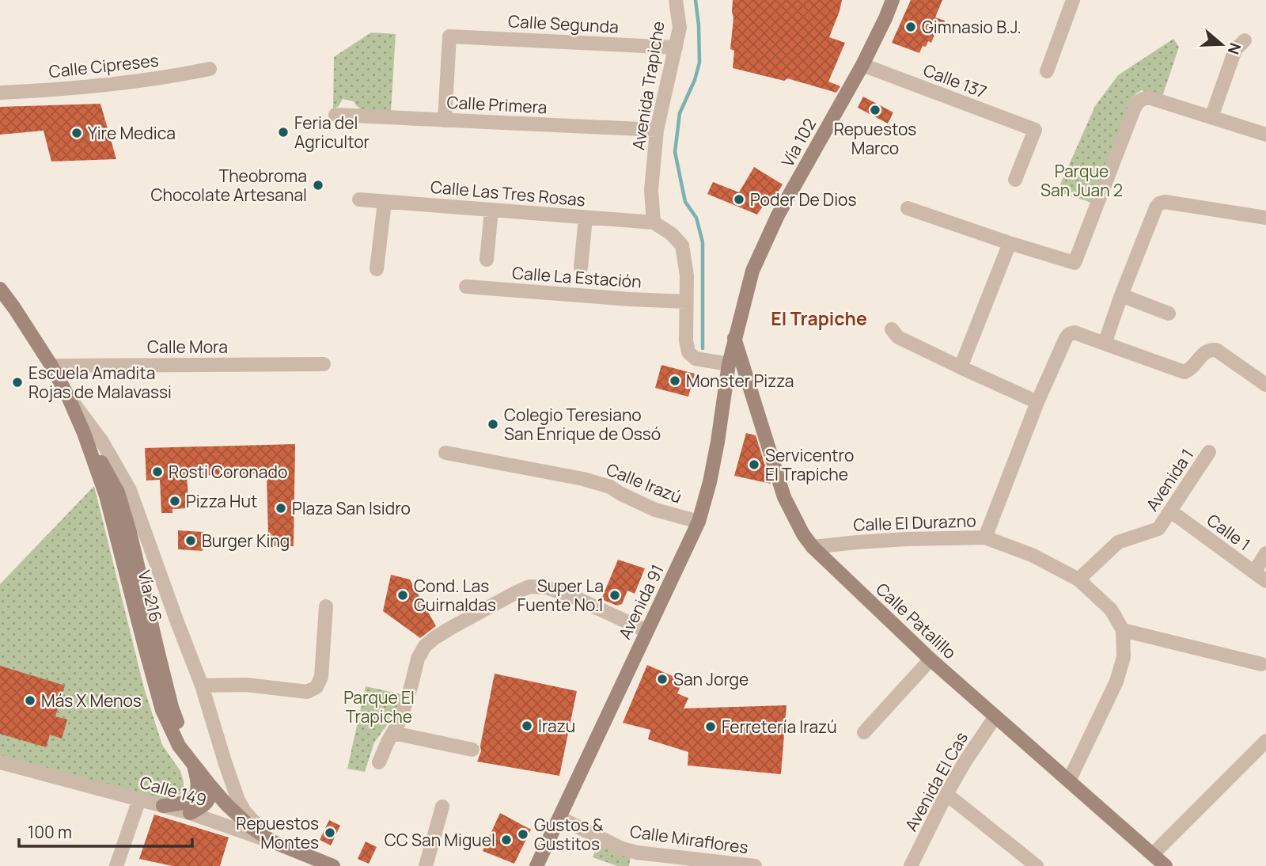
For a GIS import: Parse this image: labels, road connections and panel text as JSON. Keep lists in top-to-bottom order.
{
  "streets": {
    "main road": [
      "Vía 102",
      "Vía 216",
      "Avenida 91",
      "Calle Patalillo",
      "Calle 149"
    ],
    "street": [
      "Calle Segunda",
      "Calle Cipreses",
      "Calle 137",
      "Avenida Trapiche",
      "Calle Primera",
      "Calle Las Tres Rosas",
      "Calle La Estación",
      "Calle Mora",
      "Avenida 1",
      "Calle Irazú",
      "Calle El Durazno",
      "Calle 1",
      "Avenida El Cas",
      "Calle Miraflores"
    ]
  },
  "crossings": [
    ["Calle Segunda", "Avenida Trapiche"],
    ["Calle Segunda", "Calle Primera"],
    ["Calle 137", "Vía 102"],
    ["Avenida Trapiche", "Calle Primera"],
    ["Avenida Trapiche", "Calle Las Tres Rosas"],
    ["Vía 102", "Avenida 91"],
    ["Calle Mora", "Vía 216"],
    ["Avenida 1", "Calle El Durazno"],
    ["Avenida 1", "Calle 1"],
    ["Calle Irazú", "Avenida 91"],
    ["Calle El Durazno", "Calle Patalillo"],
    ["Vía 216", "Calle 149"],
    ["Avenida 91", "Calle Patalillo"],
    ["Avenida 91", "Calle Miraflores"],
    ["Calle Patalillo", "Avenida El Cas"]
  ],
  "districts": ["El Trapiche"],
  "parks": ["Parque San Juan 2", "Parque El Trapiche"],
  "places": [
    "Gimnasio B.J.",
    "Repuestos Marco",
    "Feria del Agricultor",
    "Yire Medica",
    "Theobroma Chocolate Artesanal",
    "Poder De Dios",
    "Monster Pizza",
    "Escuela Amadita Rojas de Malavassi",
    "Colegio Teresiano San Enrique de Ossó",
    "Servicentro El Trapiche",
    "Rosti Coronado",
    "Pizza Hut",
    "Plaza San Isidro",
    "Burger King",
    "Cond. Las Guirnaldas",
    "Super La Fuente No.1",
    "San Jorge",
    "Más X Menos",
    "Irazu",
    "Ferretería Irazú",
    "Repuestos Montes",
    "Gustos & Gustitos",
    "CC San Miguel"
  ],
  "scale_bar": "100 m",
  "north": "right"
}
